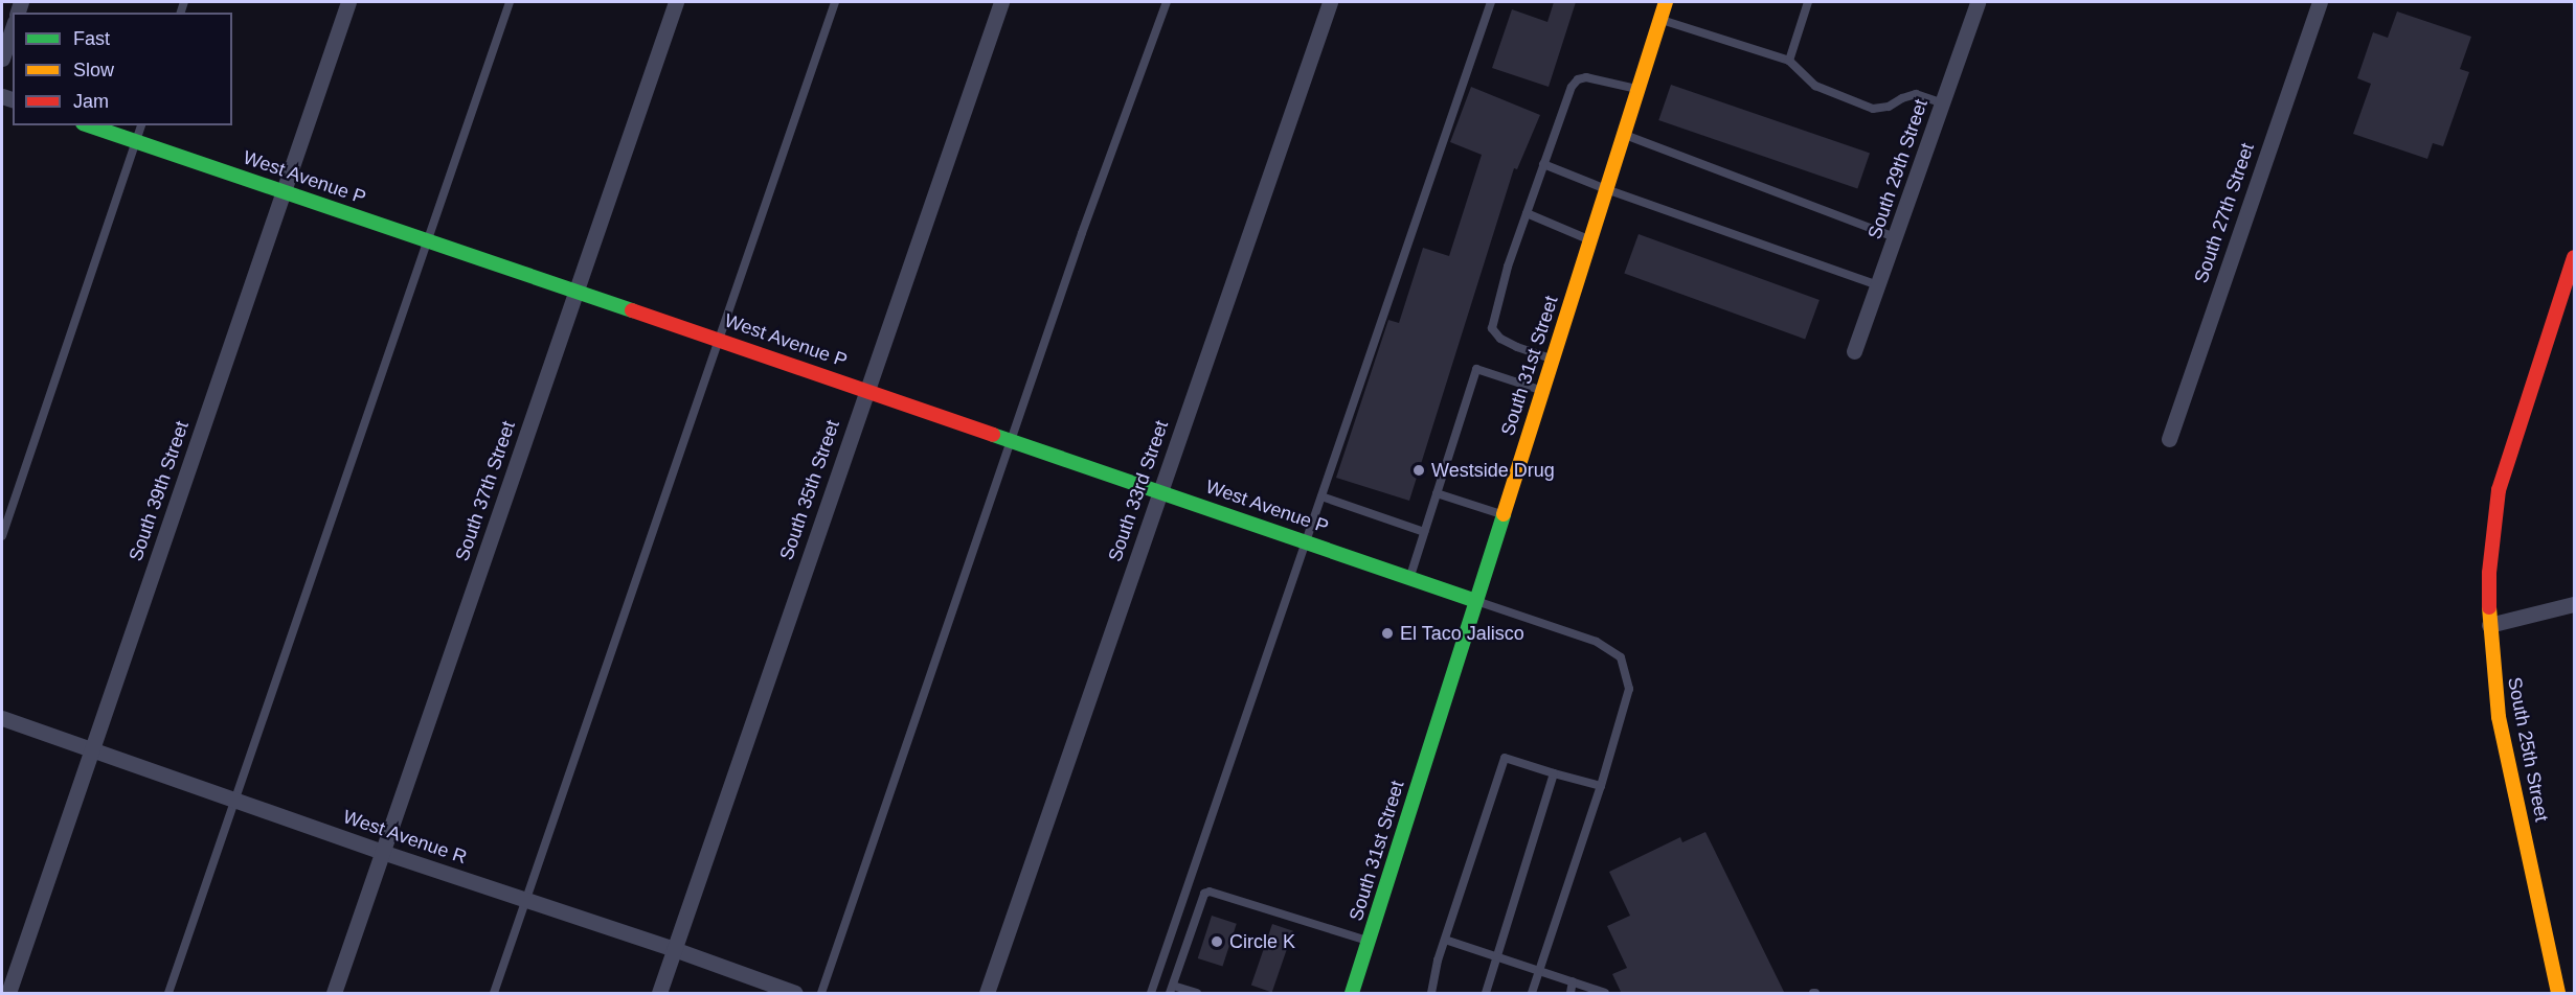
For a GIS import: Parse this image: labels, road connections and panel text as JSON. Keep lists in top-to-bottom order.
{
  "streets": {
    "street": [
      "South 29th Street",
      "West Avenue P",
      "South 27th Street",
      "South 31st Street",
      "South 35th Street",
      "South 39th Street",
      "South 37th Street",
      "South 33rd Street",
      "South 25th Street",
      "West Avenue R"
    ]
  },
  "crossings": [
    ["West Avenue P", "South 31st Street"],
    ["West Avenue P", "South 35th Street"],
    ["West Avenue P", "South 39th Street"],
    ["West Avenue P", "South 37th Street"],
    ["West Avenue P", "South 33rd Street"],
    ["South 35th Street", "West Avenue R"],
    ["South 39th Street", "West Avenue R"],
    ["South 37th Street", "West Avenue R"]
  ],
  "places": ["Westside Drug", "El Taco Jalisco", "Circle K"],
  "legend": ["Fast", "Slow", "Jam"]
}
